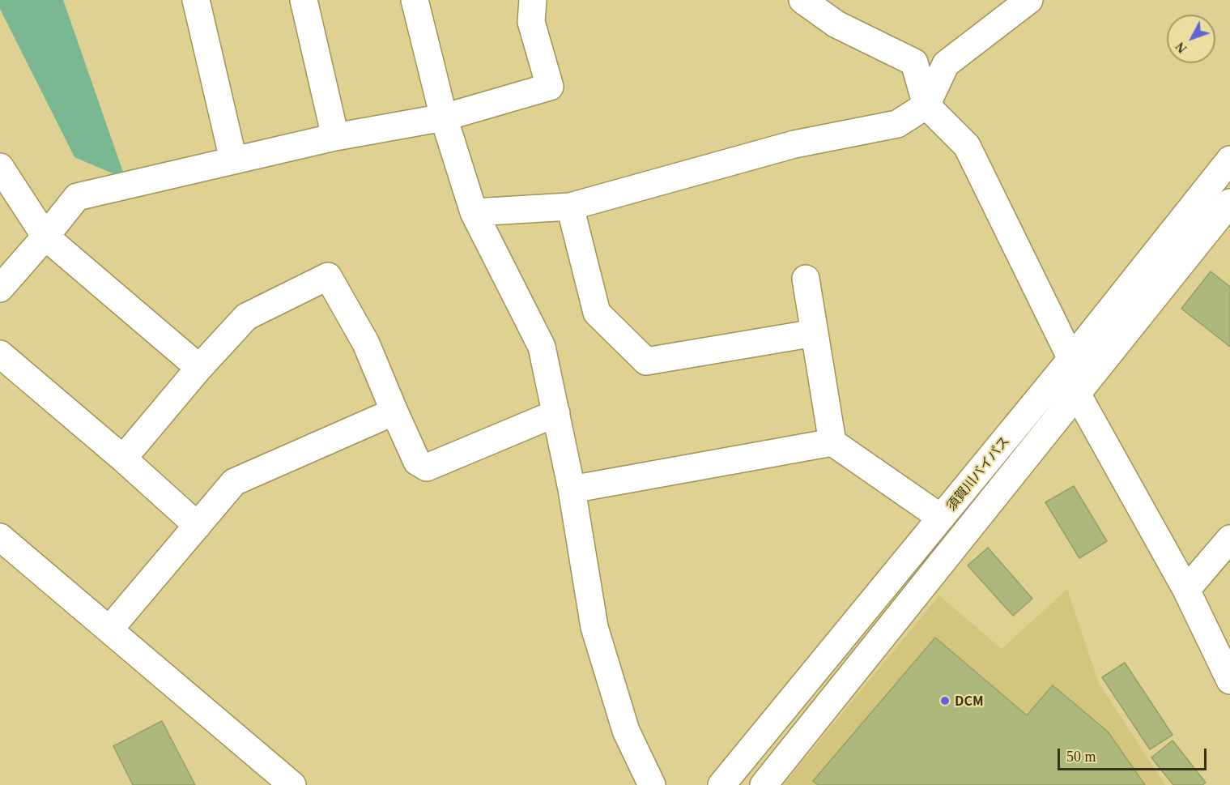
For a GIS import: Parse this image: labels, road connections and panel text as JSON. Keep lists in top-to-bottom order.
{
  "streets": {
    "main road": ["須賀川バイパス"]
  },
  "places": ["DCM"],
  "scale_bar": "50 m",
  "north": "bottom left"
}
